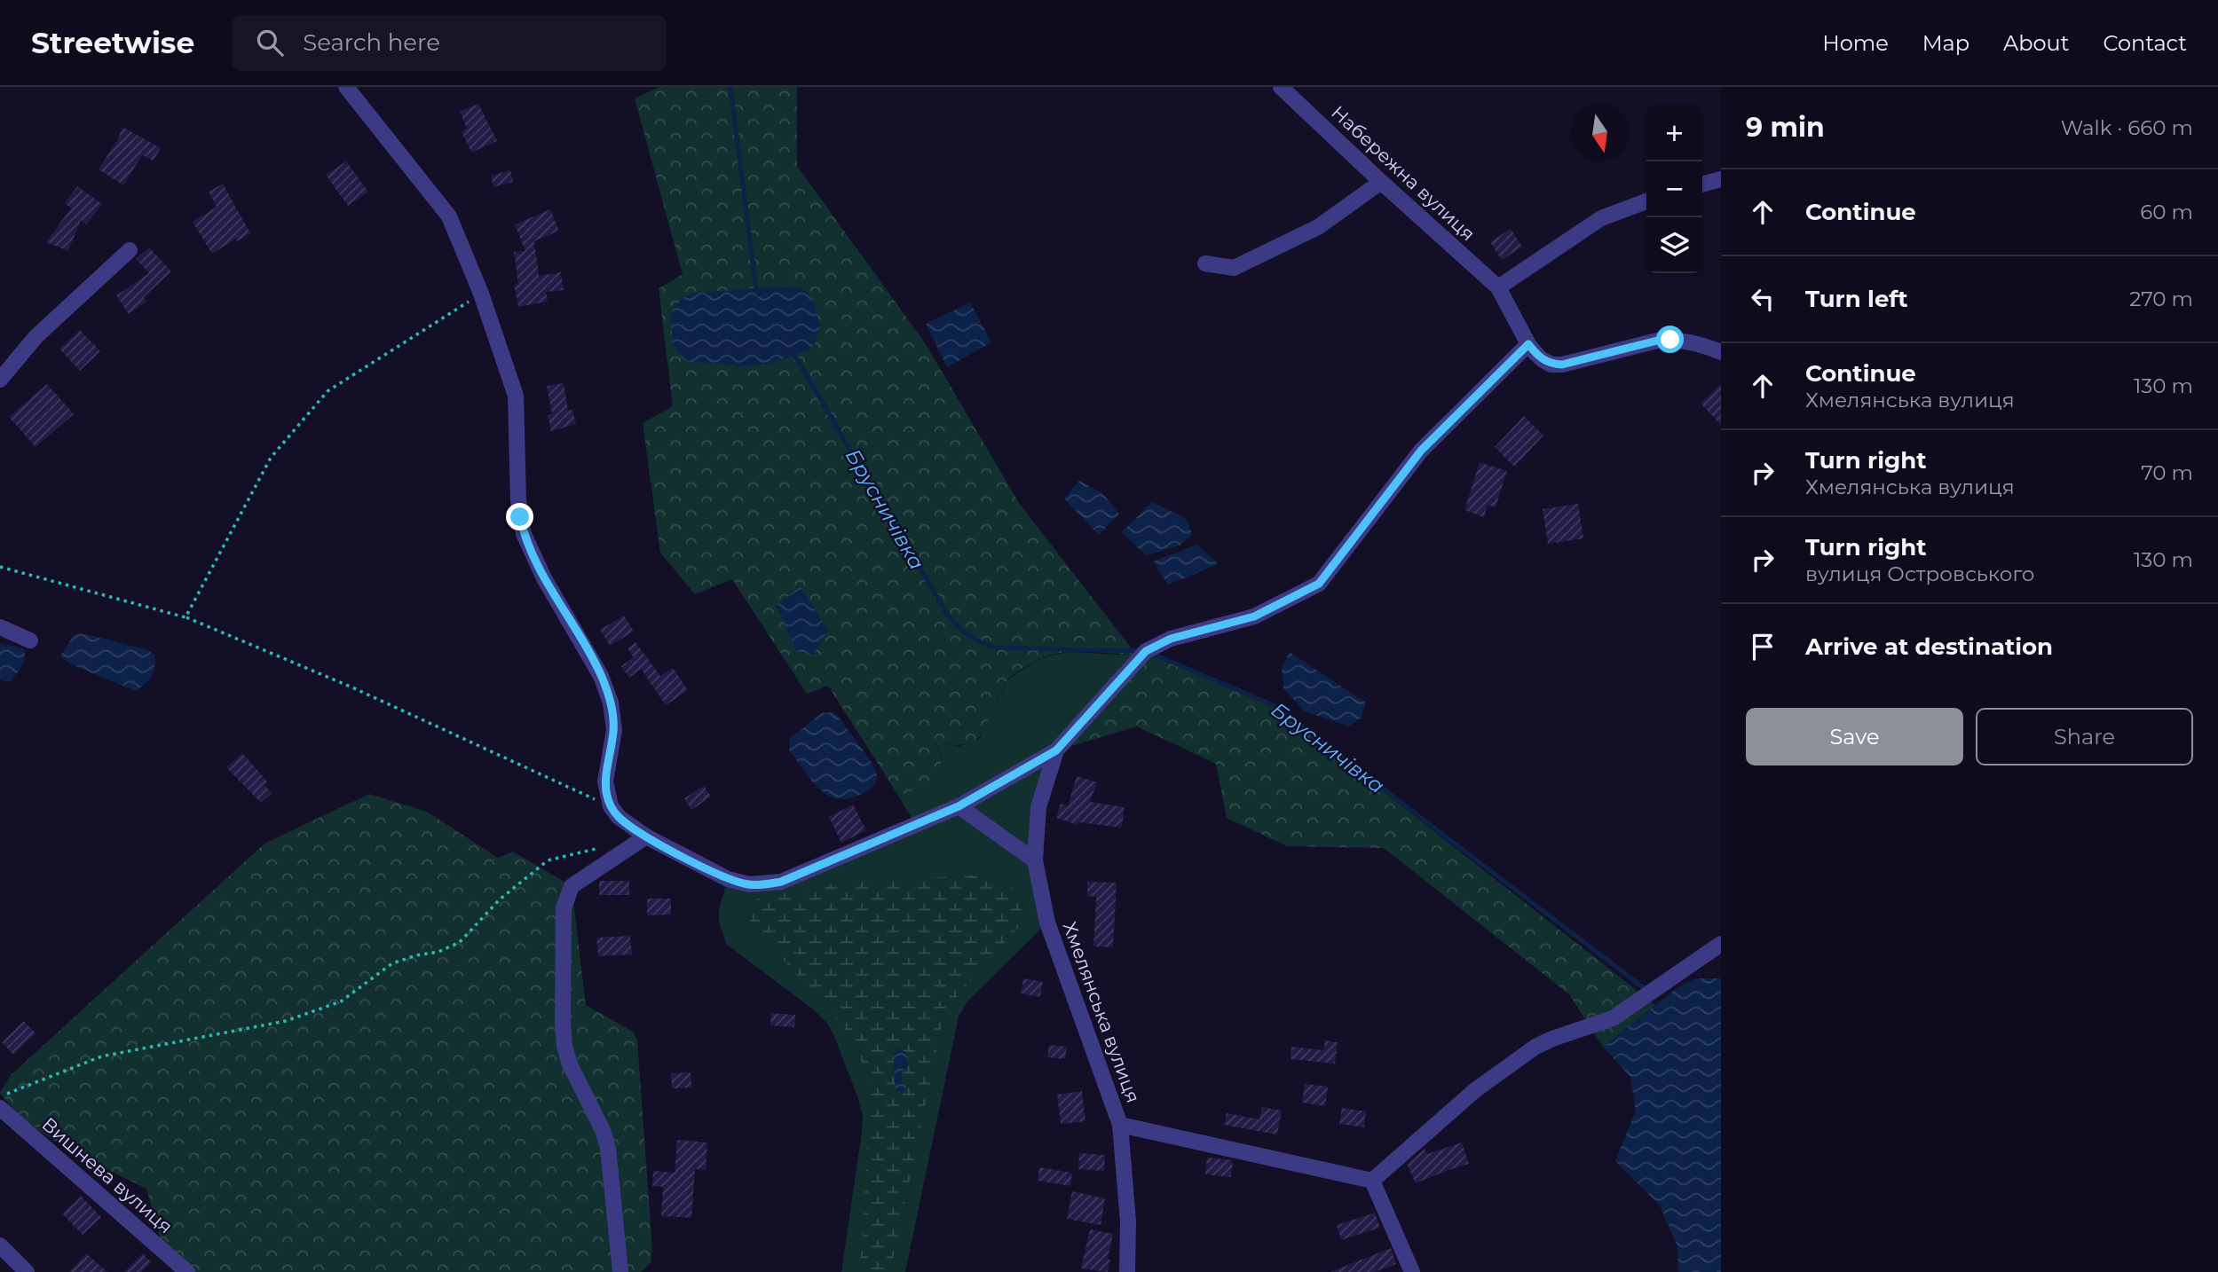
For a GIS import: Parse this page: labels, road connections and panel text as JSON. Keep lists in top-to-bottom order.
{
  "streets": {
    "street": ["Набережна вулиця", "Хмелянська вулиця", "Вишнева вулиця"]
  },
  "water": ["Брусничівка"],
  "north": "bottom",
  "page": {
    "header": "Streetwise",
    "search": "Search here",
    "nav": [
      "Home",
      "Map",
      "About",
      "Contact"
    ],
    "heading": ["9 min", "Walk · 660 m"],
    "map_buttons": ["+", "−"],
    "list": [
      ["Continue", "60 m"],
      ["Turn left", "270 m"],
      ["Continue", "Хмелянська вулиця", "130 m"],
      ["Turn right", "Хмелянська вулиця", "70 m"],
      ["Turn right", "вулиця Островського", "130 m"],
      "Arrive at destination"
    ],
    "buttons": ["Save", "Share"]
  }
}
